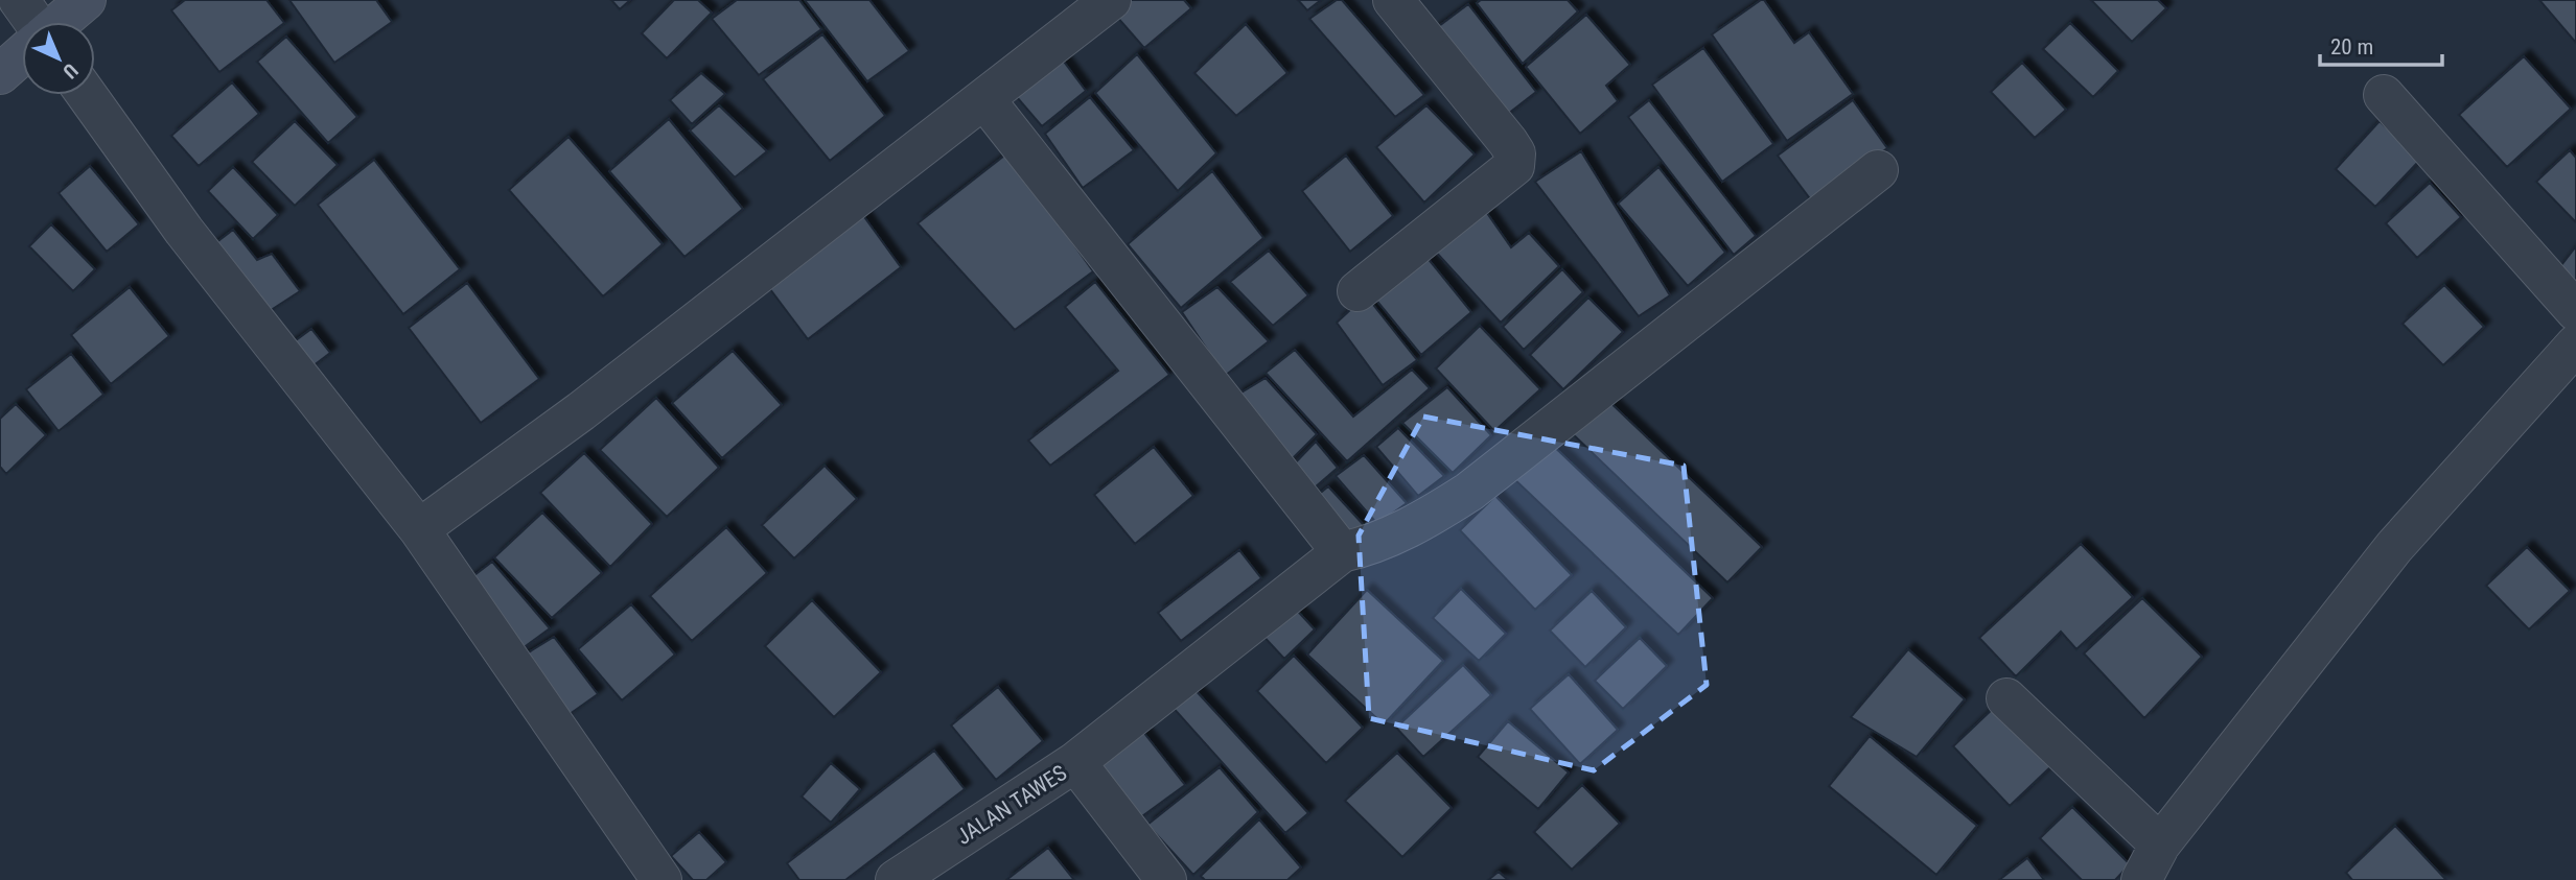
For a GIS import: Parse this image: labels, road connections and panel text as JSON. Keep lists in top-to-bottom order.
{
  "streets": {
    "street": ["JALAN TAWES"]
  },
  "scale_bar": "20 m",
  "north": "bottom right"
}
